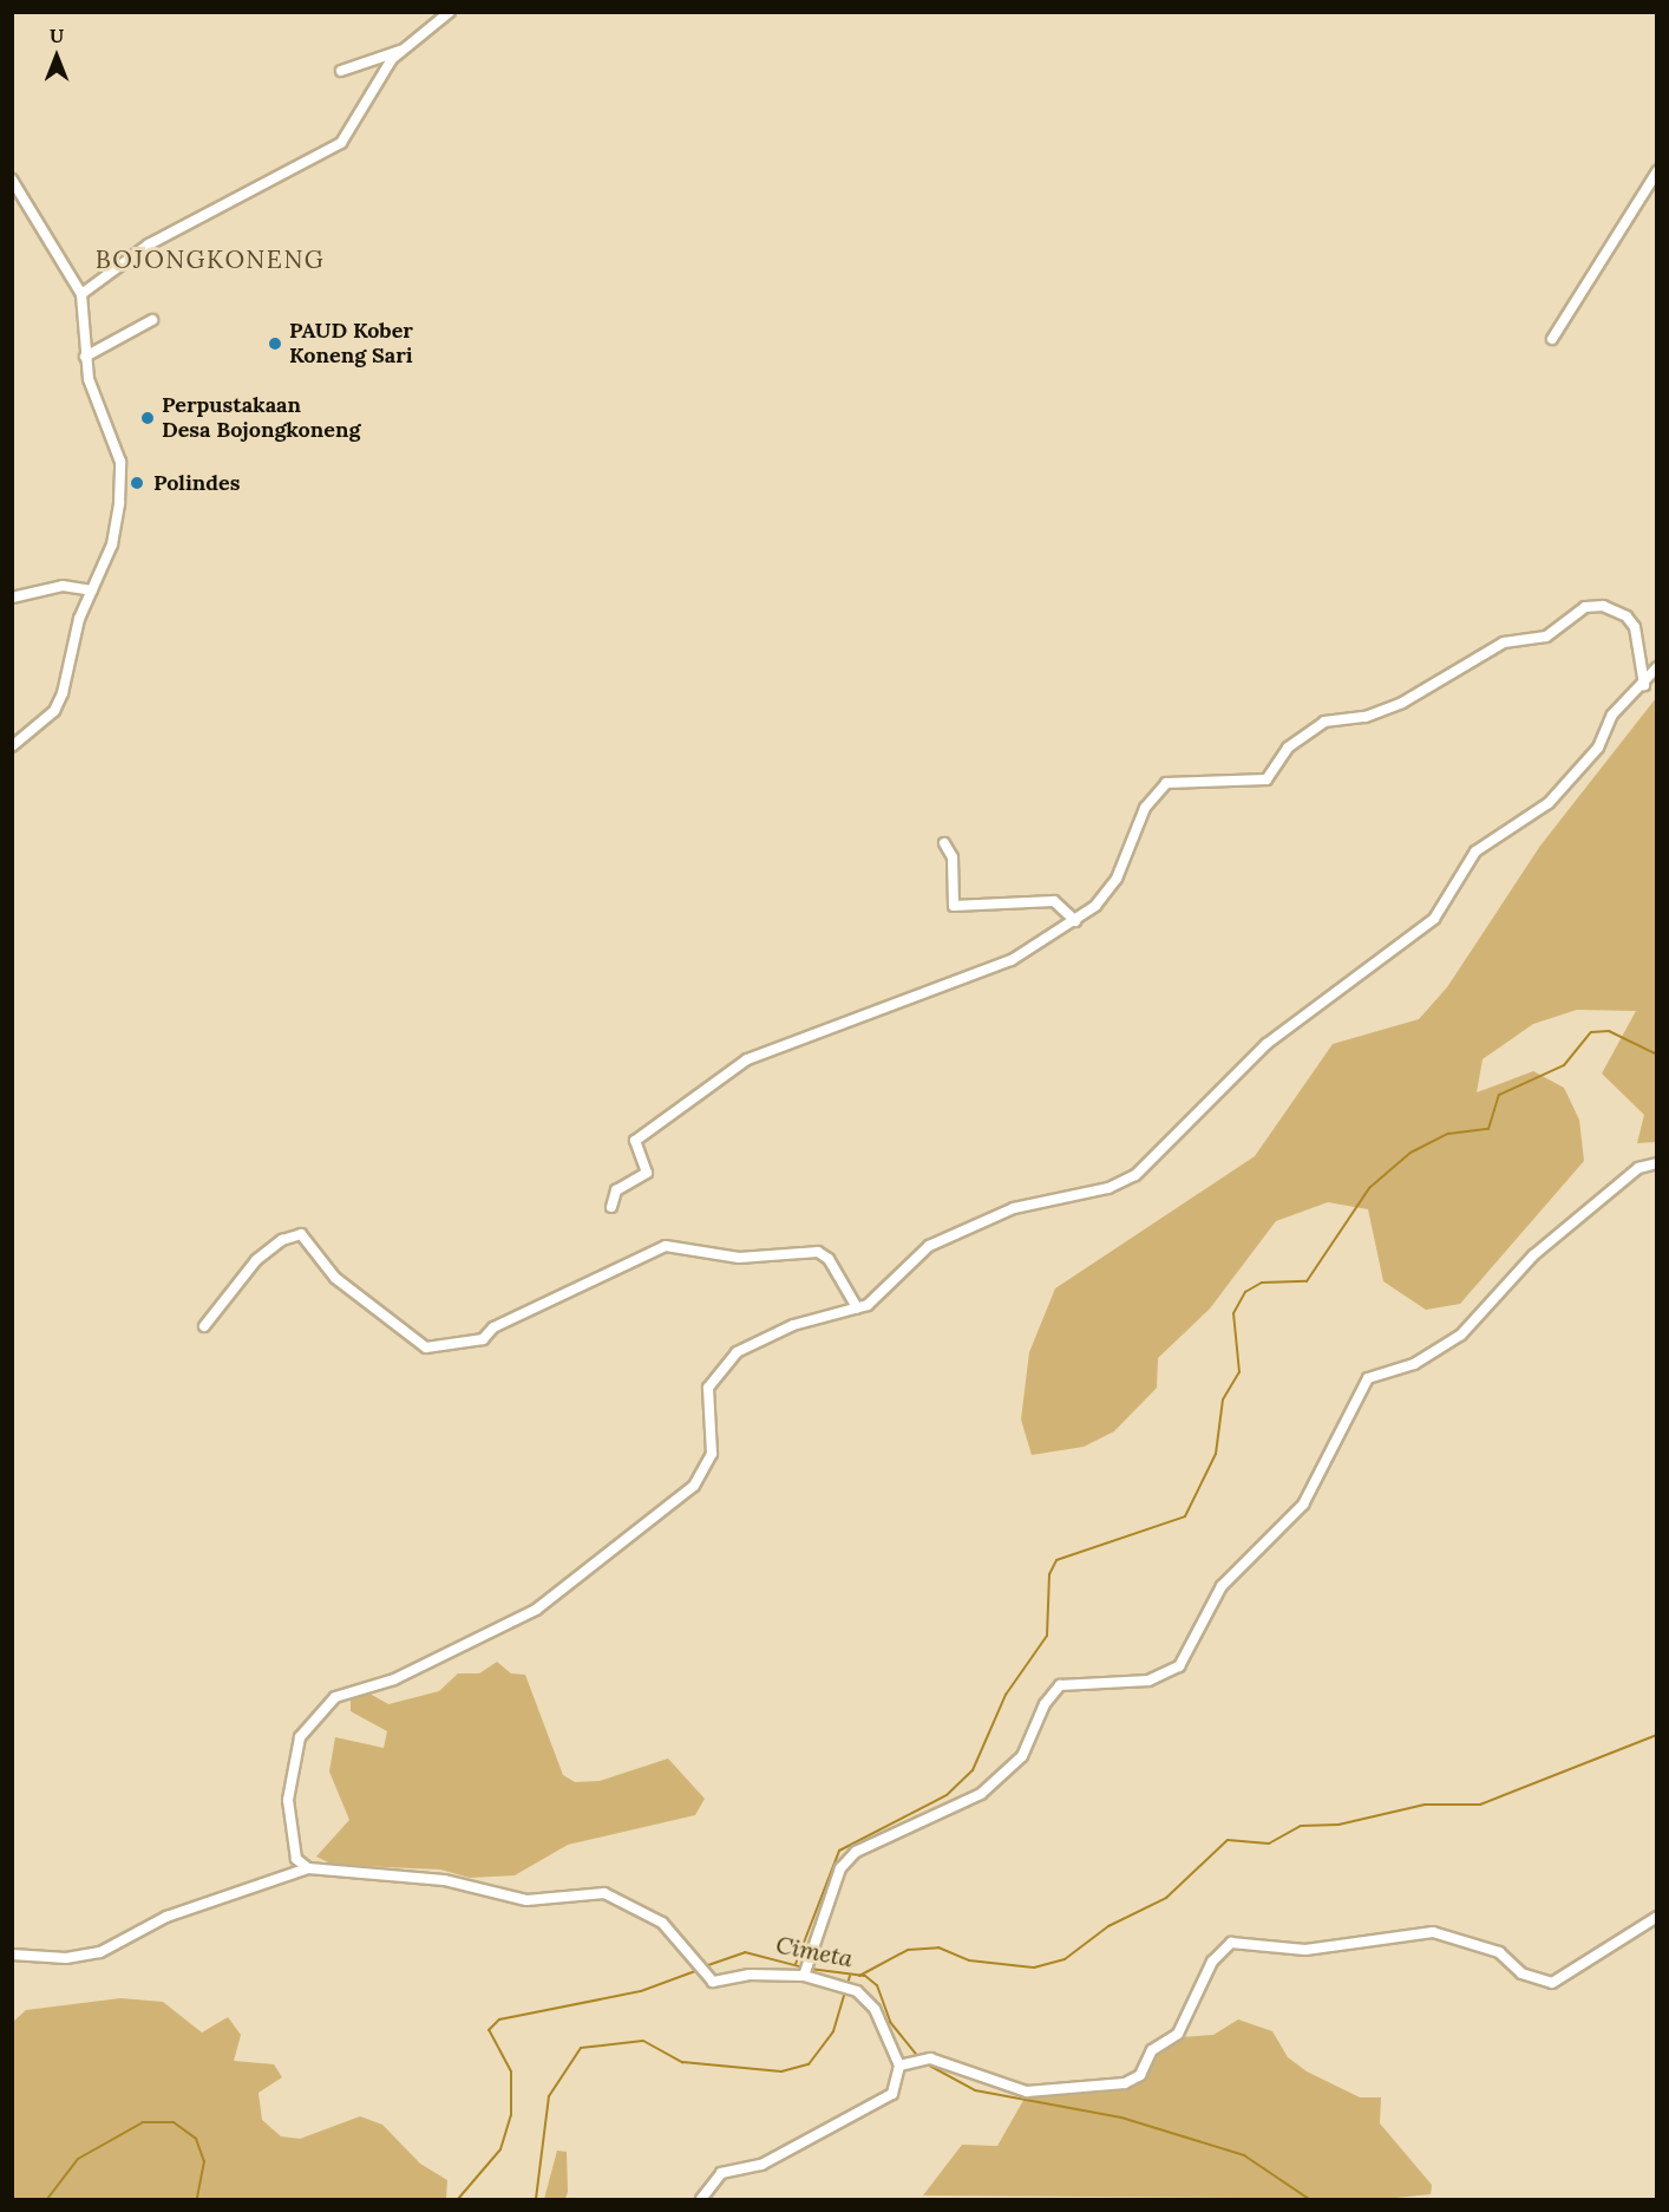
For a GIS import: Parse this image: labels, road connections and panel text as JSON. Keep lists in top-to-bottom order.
{
  "districts": ["BOJONGKONENG"],
  "water": ["Cimeta"],
  "places": ["PAUD Kober Koneng Sari", "Perpustakaan Desa Bojongkoneng", "Polindes"],
  "north": "top"
}
